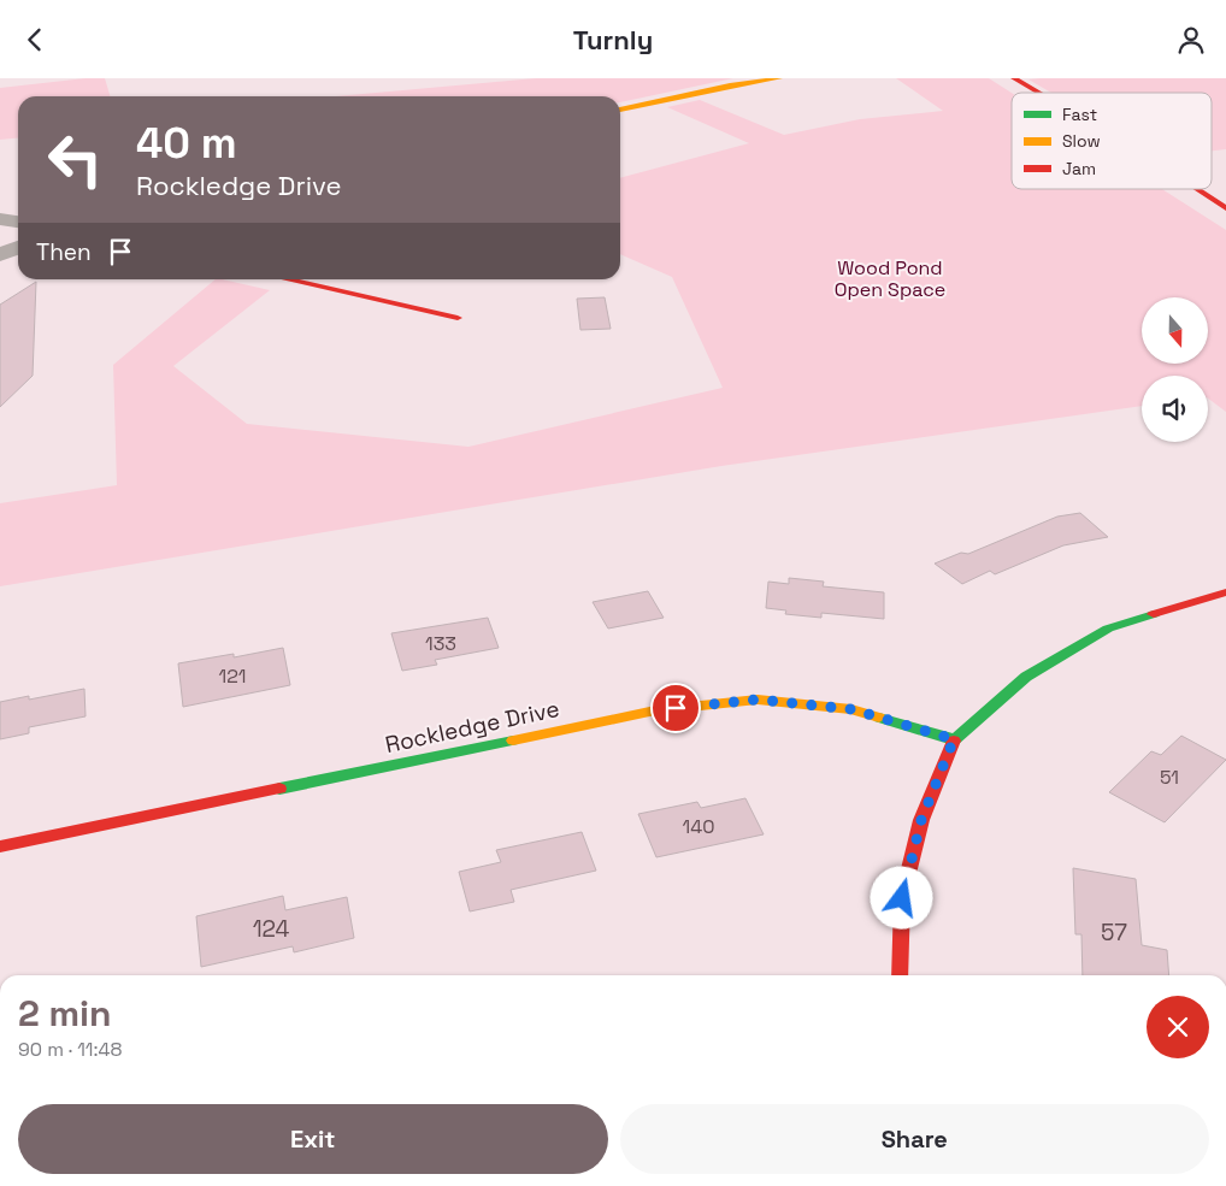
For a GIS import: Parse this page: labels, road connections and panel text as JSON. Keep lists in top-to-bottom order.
{
  "streets": {
    "street": ["Rockledge Drive"]
  },
  "parks": ["Wood Pond Open Space"],
  "house_numbers": [
    "133",
    "121",
    "51",
    "140",
    "124",
    "57"
  ],
  "legend": ["Fast", "Slow", "Jam"],
  "north": "bottom",
  "page": {
    "header": "Turnly",
    "turn": ["40 m", "Rockledge Drive"],
    "then": "Then",
    "heading": ["2 min", "90 m · 11:48"],
    "buttons": ["Exit", "Share"]
  }
}
